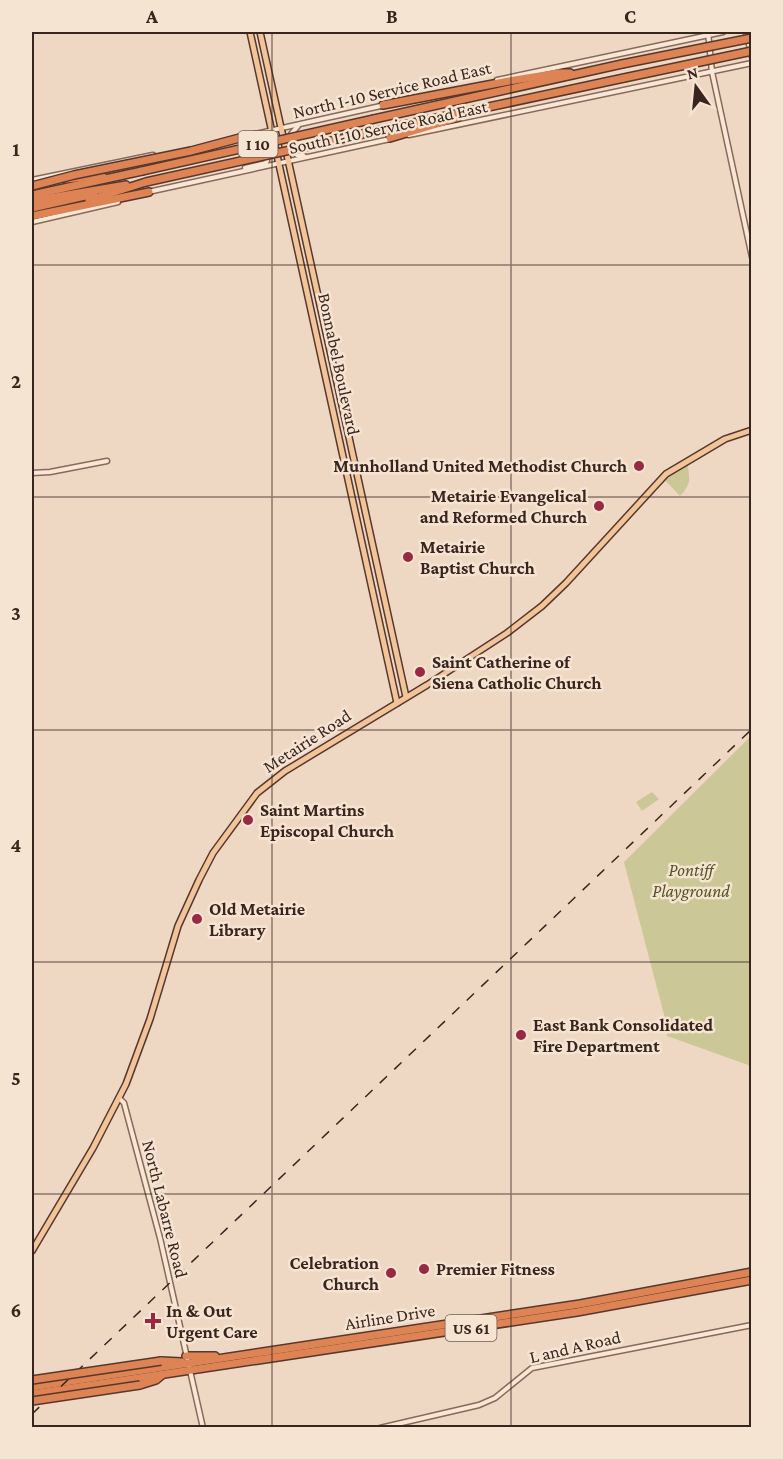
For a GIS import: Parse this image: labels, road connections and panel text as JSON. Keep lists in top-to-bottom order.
{
  "streets": {
    "highway": ["I 10", "Airline Drive", "US 61"],
    "main road": ["Bonnabel Boulevard", "Metairie Road"],
    "street": [
      "North I-10 Service Road East",
      "South I-10 Service Road East",
      "North Labarre Road",
      "L and A Road"
    ]
  },
  "crossings": [
    ["North I-10 Service Road East", "Bonnabel Boulevard"],
    ["South I-10 Service Road East", "Bonnabel Boulevard"],
    ["Bonnabel Boulevard", "Metairie Road"],
    ["Metairie Road", "North Labarre Road"],
    ["North Labarre Road", "Airline Drive"]
  ],
  "parks": ["Pontiff Playground"],
  "places": {
    "other": [
      "Munholland United Methodist Church",
      "Metairie Evangelical and Reformed Church",
      "Metairie Baptist Church",
      "Saint Catherine of Siena Catholic Church",
      "Saint Martins Episcopal Church",
      "Old Metairie Library",
      "East Bank Consolidated Fire Department",
      "Premier Fitness",
      "Celebration Church"
    ],
    "health": ["In & Out Urgent Care"]
  },
  "north": "top",
  "grid": {
    "columns": ["A", "B", "C"],
    "rows": [
      "1",
      "2",
      "3",
      "4",
      "5",
      "6"
    ]
  }
}
